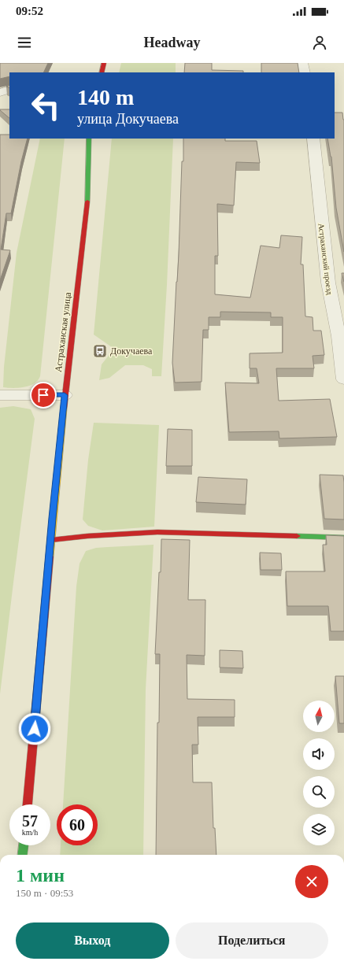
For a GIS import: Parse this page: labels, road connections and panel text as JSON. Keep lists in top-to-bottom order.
{
  "streets": {
    "main road": ["Астраханская улица"],
    "street": ["Астраханский проезд"]
  },
  "places": {
    "bus stop": ["Докучаева"]
  },
  "north": "top",
  "page": {
    "status": "09:52",
    "header": "Headway",
    "turn": ["140 m", "улица Докучаева"],
    "speed": "57 km/h",
    "limit": "60",
    "heading": ["1 мин", "150 m · 09:53"],
    "buttons": ["Выход", "Поделиться"]
  }
}
